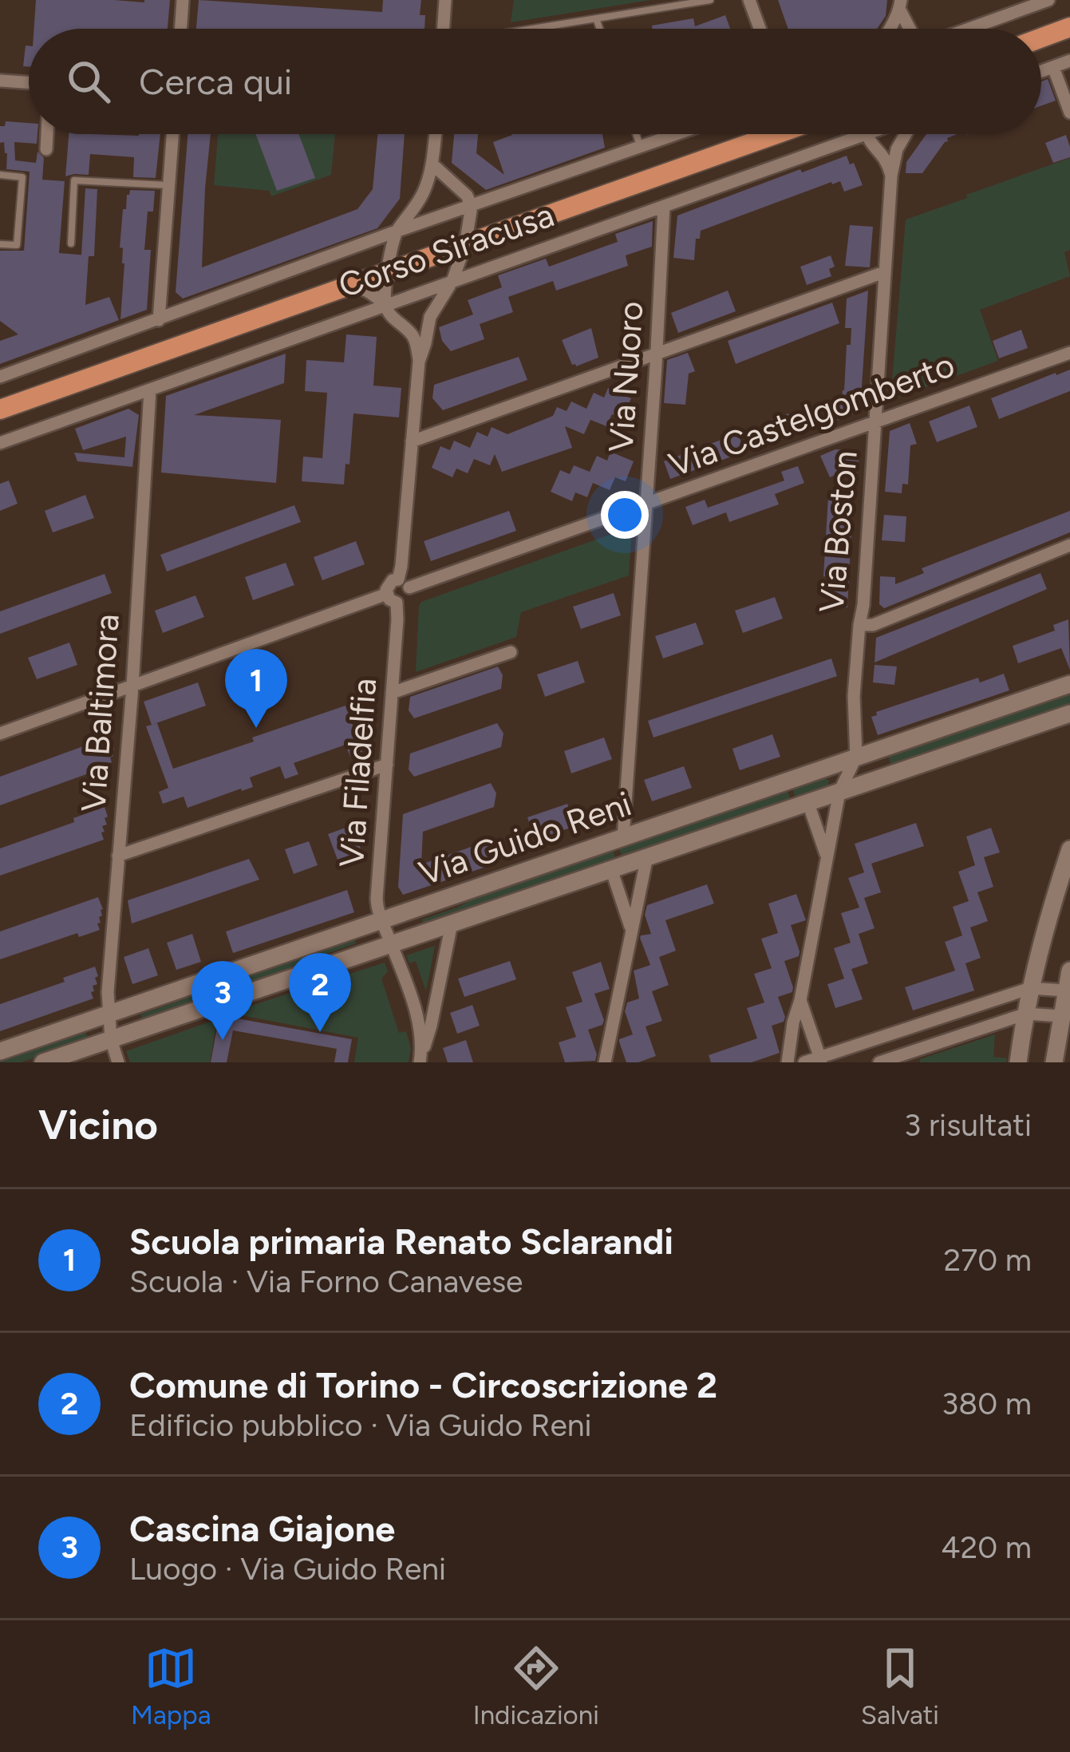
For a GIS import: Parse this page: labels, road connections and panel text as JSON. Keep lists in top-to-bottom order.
{
  "streets": {
    "main road": ["Corso Siracusa", "Via Guido Reni"],
    "street": [
      "Via Nuoro",
      "Via Castelgomberto",
      "Via Boston",
      "Via Baltimora",
      "Via Filadelfia"
    ]
  },
  "crossings": [
    ["Corso Siracusa", "Via Nuoro"],
    ["Corso Siracusa", "Via Baltimora"],
    ["Via Nuoro", "Via Castelgomberto"],
    ["Via Nuoro", "Via Guido Reni"],
    ["Via Castelgomberto", "Via Boston"],
    ["Via Boston", "Via Guido Reni"],
    ["Via Baltimora", "Via Guido Reni"],
    ["Via Filadelfia", "Via Guido Reni"]
  ],
  "page": {
    "search": "Cerca qui",
    "pins": ["1", "2", "3"],
    "heading": ["Vicino", "3 risultati"],
    "list": [
      {
        "mark": "1",
        "name": "Scuola primaria Renato Sclarandi",
        "note": "Scuola · Via Forno Canavese",
        "value": "270 m"
      },
      {
        "mark": "2",
        "name": "Comune di Torino - Circoscrizione 2",
        "note": "Edificio pubblico · Via Guido Reni",
        "value": "380 m"
      },
      {
        "mark": "3",
        "name": "Cascina Giajone",
        "note": "Luogo · Via Guido Reni",
        "value": "420 m"
      }
    ],
    "nav": ["Mappa", "Indicazioni", "Salvati"]
  }
}
